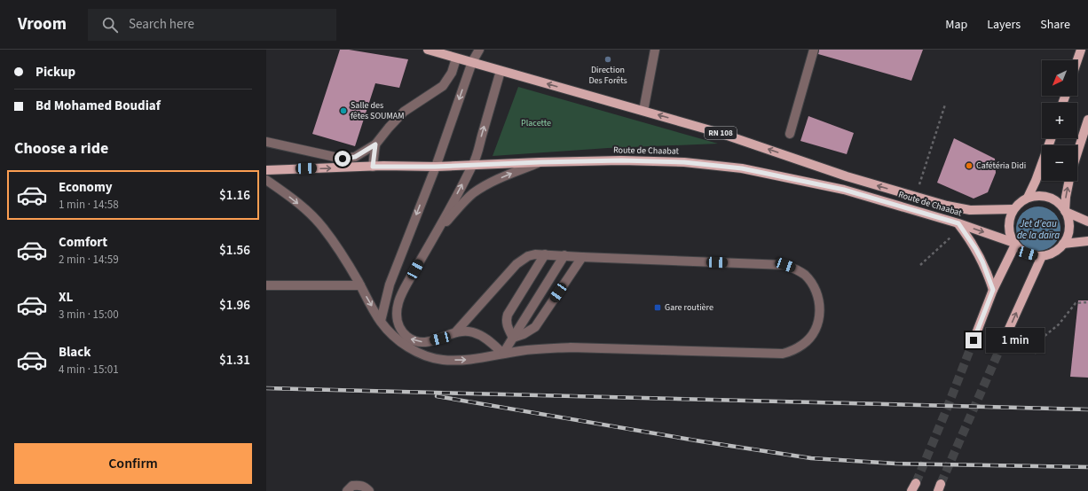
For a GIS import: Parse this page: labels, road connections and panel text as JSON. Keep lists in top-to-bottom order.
{
  "streets": {
    "main road": ["RN 108", "Route de Chaabat"]
  },
  "water": ["Jet d'eau de la daïra"],
  "parks": ["Placette"],
  "places": {
    "other": ["Direction Des Forêts", "Salle des fêtes SOUMAM", "Cafétéria Didi"],
    "transit": ["Gare routière"]
  },
  "north": "bottom left",
  "page": {
    "header": "Vroom",
    "search": "Search here",
    "nav": ["Map", "Layers", "Share"],
    "banner": ["Pickup", "Bd Mohamed Boudiaf"],
    "map_buttons": ["+", "−"],
    "heading": "Choose a ride",
    "list": [
      {
        "name": "Economy",
        "note": "1 min · 14:58",
        "value": "$1.16"
      },
      {
        "name": "Comfort",
        "note": "2 min · 14:59",
        "value": "$1.56"
      },
      {
        "name": "XL",
        "note": "3 min · 15:00",
        "value": "$1.96"
      },
      {
        "name": "Black",
        "note": "4 min · 15:01",
        "value": "$1.31"
      }
    ],
    "bubble": "1 min",
    "buttons": "Confirm"
  }
}
